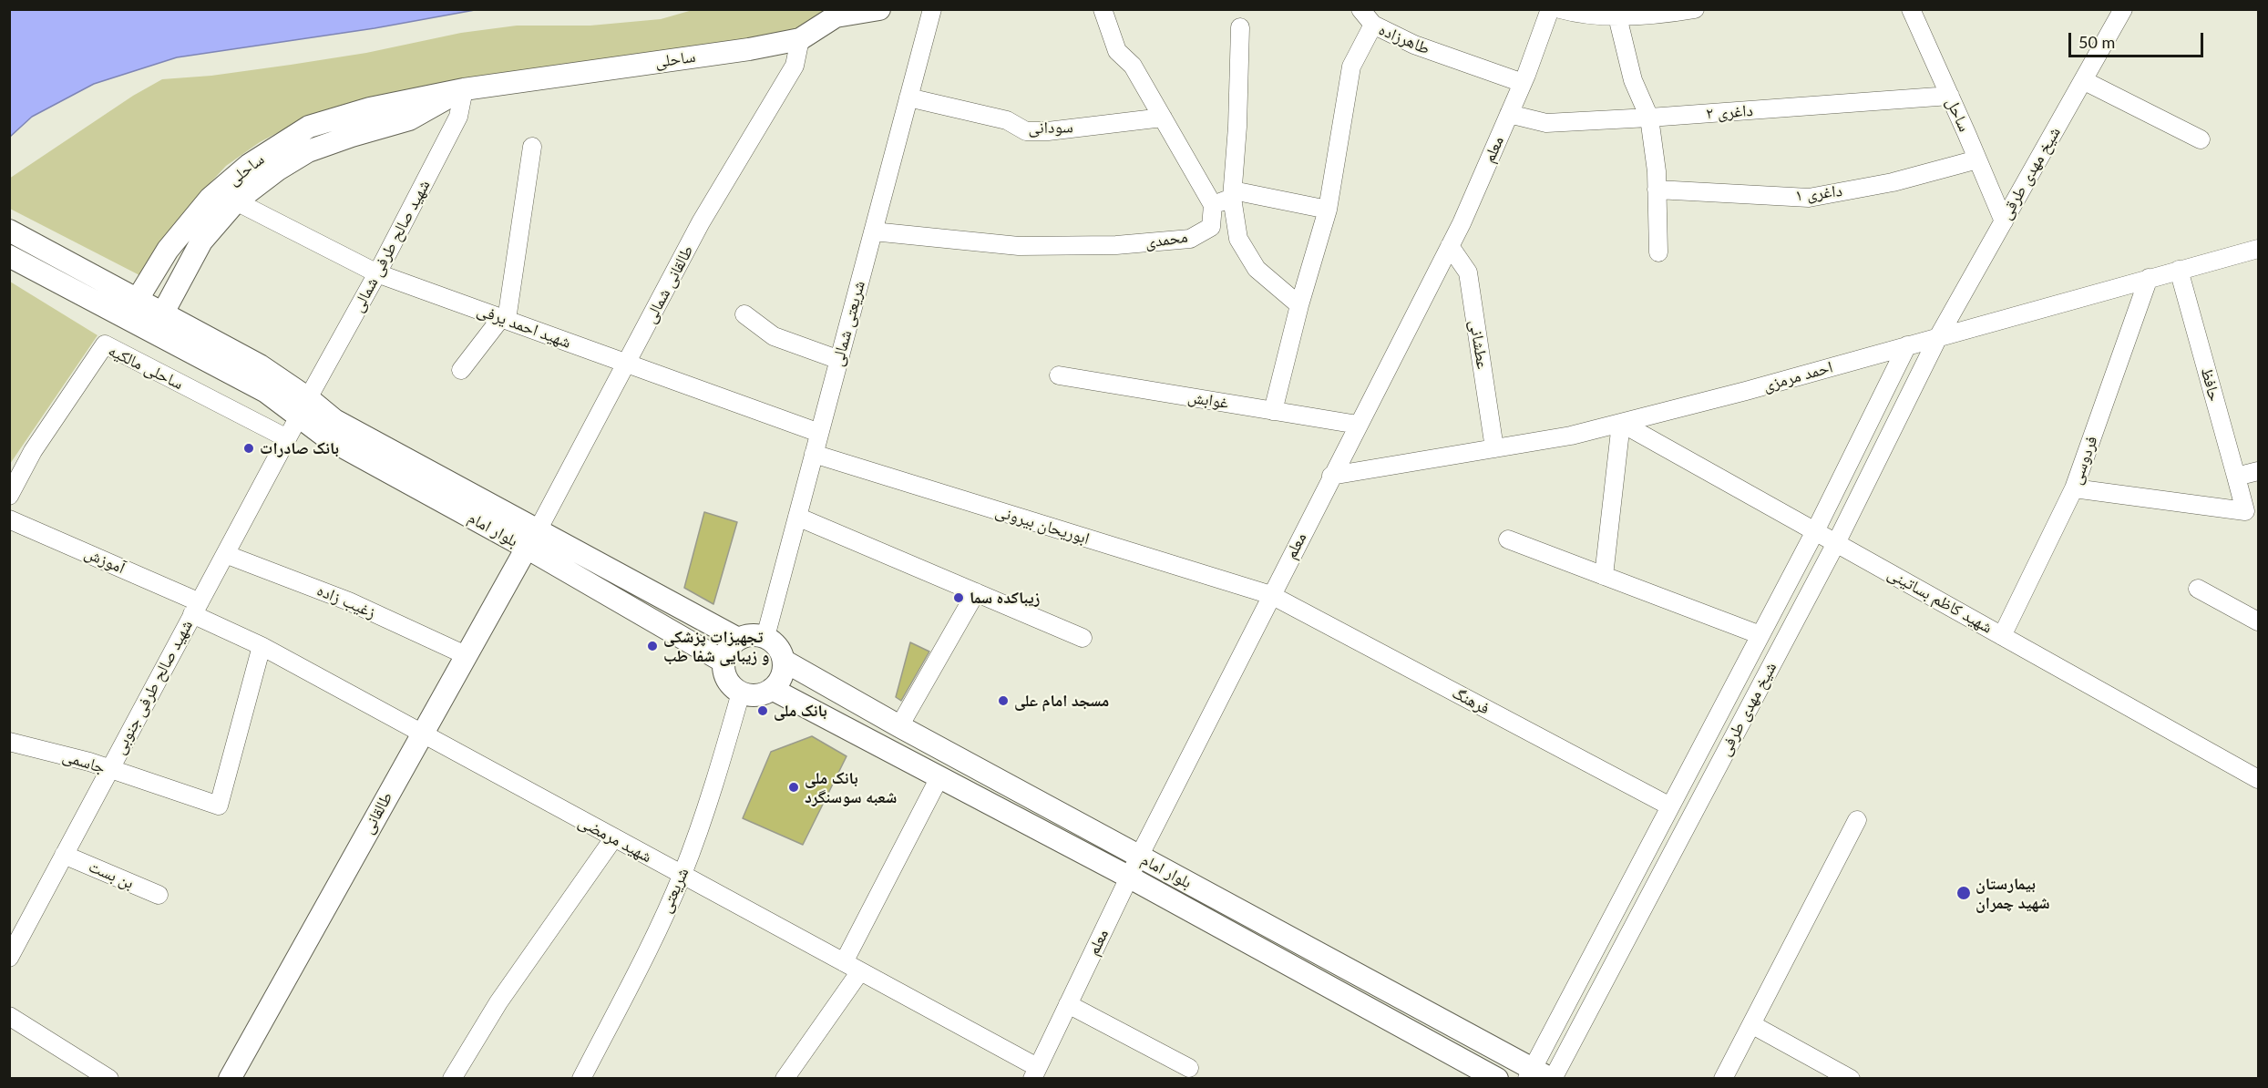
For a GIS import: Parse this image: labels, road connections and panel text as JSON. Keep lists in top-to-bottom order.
{
  "streets": {
    "main road": ["ساحلی", "بلوار امام", "طالقانی"],
    "street": [
      "طاهرزاده",
      "داغری ۲",
      "ساحل",
      "سودانی",
      "معلم",
      "شیخ مهدی طرقی",
      "داغری ۱",
      "محمدی",
      "شهید صالح طرفی شمالی",
      "طالقانی شمالی",
      "شریعتی شمالی",
      "شهید احمد یرفی",
      "عطشانی",
      "ساحلی مالکیه",
      "احمد مرمزی",
      "حافظ",
      "غوابش",
      "فردوسی",
      "ابوریحان بیرونی",
      "آموزش",
      "شهید کاظم بساتینی",
      "زغیب زاده",
      "شهید صالح طرفی جنوبی",
      "فرهنگ",
      "شیخ مهدی طرفی",
      "جاسمی",
      "شهید مرمضی",
      "بن بست",
      "شریعتی"
    ]
  },
  "crossings": [
    ["طاهرزاده", "معلم"],
    ["طاهرزاده", "غوابش"],
    ["ساحلی", "شهید صالح طرفی شمالی"],
    ["ساحلی", "طالقانی شمالی"],
    ["ساحلی", "شهید احمد یرفی"],
    ["داغری ۲", "ساحل"],
    ["داغری ۲", "معلم"],
    ["ساحل", "شیخ مهدی طرقی"],
    ["ساحل", "داغری ۱"],
    ["سودانی", "شریعتی شمالی"],
    ["معلم", "عطشانی"],
    ["معلم", "احمد مرمزی"],
    ["معلم", "غوابش"],
    ["معلم", "ابوریحان بیرونی"],
    ["معلم", "بلوار امام"],
    ["معلم", "فرهنگ"],
    ["معلم", "شهید مرمضی"],
    ["شیخ مهدی طرقی", "احمد مرمزی"],
    ["شیخ مهدی طرقی", "شیخ مهدی طرفی"],
    ["محمدی", "شریعتی شمالی"],
    ["شهید صالح طرفی شمالی", "شهید احمد یرفی"],
    ["شهید صالح طرفی شمالی", "بلوار امام"],
    ["شهید صالح طرفی شمالی", "شهید صالح طرفی جنوبی"],
    ["طالقانی شمالی", "شهید احمد یرفی"],
    ["طالقانی شمالی", "بلوار امام"],
    ["طالقانی شمالی", "طالقانی"],
    ["شریعتی شمالی", "شهید احمد یرفی"],
    ["شریعتی شمالی", "ابوریحان بیرونی"],
    ["شریعتی شمالی", "بلوار امام"],
    ["شریعتی شمالی", "شریعتی"],
    ["عطشانی", "احمد مرمزی"],
    ["ساحلی مالکیه", "شهید صالح طرفی جنوبی"],
    ["احمد مرمزی", "حافظ"],
    ["احمد مرمزی", "فردوسی"],
    ["احمد مرمزی", "شهید کاظم بساتینی"],
    ["احمد مرمزی", "شیخ مهدی طرفی"],
    ["حافظ", "فردوسی"],
    ["فردوسی", "شهید کاظم بساتینی"],
    ["ابوریحان بیرونی", "فرهنگ"],
    ["بلوار امام", "شهید صالح طرفی جنوبی"],
    ["بلوار امام", "شیخ مهدی طرفی"],
    ["بلوار امام", "طالقانی"],
    ["بلوار امام", "شریعتی"],
    ["آموزش", "شهید صالح طرفی جنوبی"],
    ["آموزش", "شهید مرمضی"],
    ["شهید کاظم بساتینی", "شیخ مهدی طرفی"],
    ["زغیب زاده", "شهید صالح طرفی جنوبی"],
    ["زغیب زاده", "طالقانی"],
    ["شهید صالح طرفی جنوبی", "جاسمی"],
    ["شهید صالح طرفی جنوبی", "شهید مرمضی"],
    ["شهید صالح طرفی جنوبی", "بن بست"],
    ["فرهنگ", "شیخ مهدی طرفی"],
    ["جاسمی", "شهید مرمضی"],
    ["طالقانی", "شهید مرمضی"],
    ["شهید مرمضی", "شریعتی"]
  ],
  "places": [
    "بانک صادرات",
    "زیباکده سما",
    "تجهیزات پزشکی و زیبایی شفا طب",
    "مسجد امام علی",
    "بانک ملی",
    "بانک ملی شعبه سوسنگرد",
    "بیمارستان شهید چمران"
  ],
  "scale_bar": "50 m"
}
